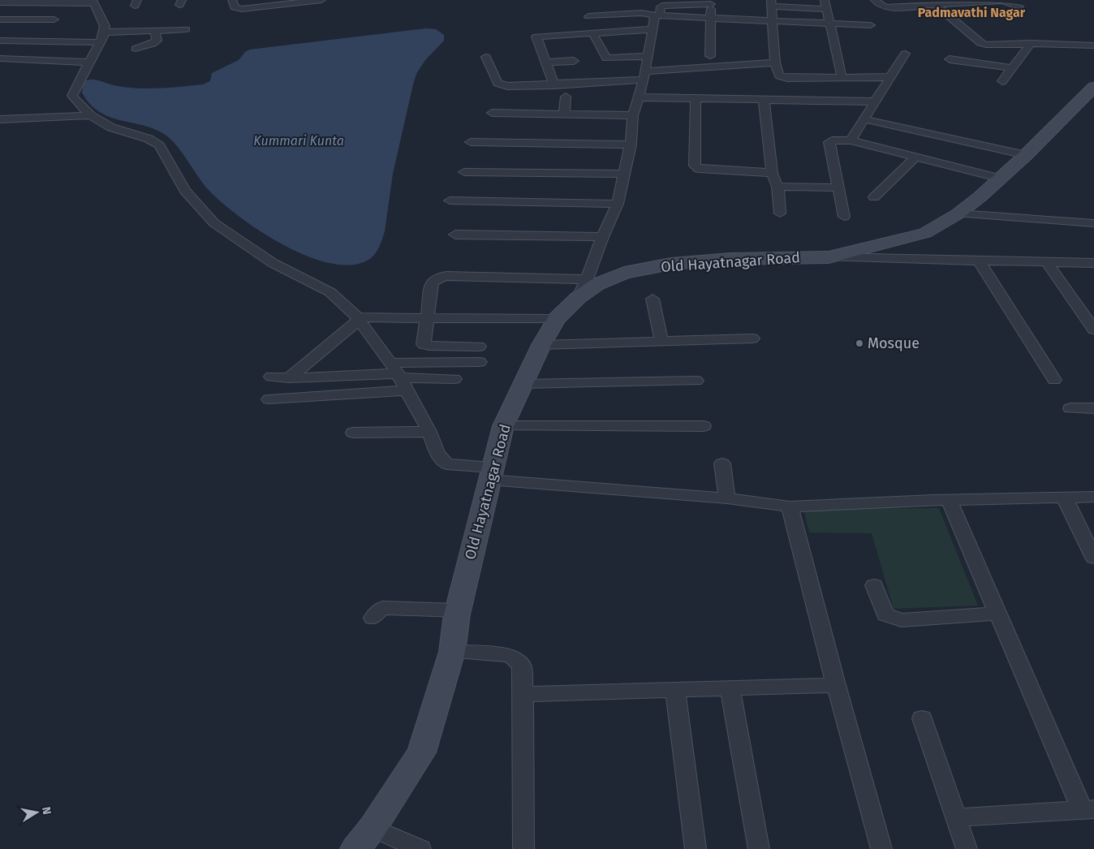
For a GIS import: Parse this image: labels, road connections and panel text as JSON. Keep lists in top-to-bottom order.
{
  "streets": {
    "street": ["Old Hayatnagar Road"]
  },
  "districts": ["Padmavathi Nagar"],
  "water": ["Kummari Kunta"],
  "places": ["Mosque"],
  "north": "right"
}
